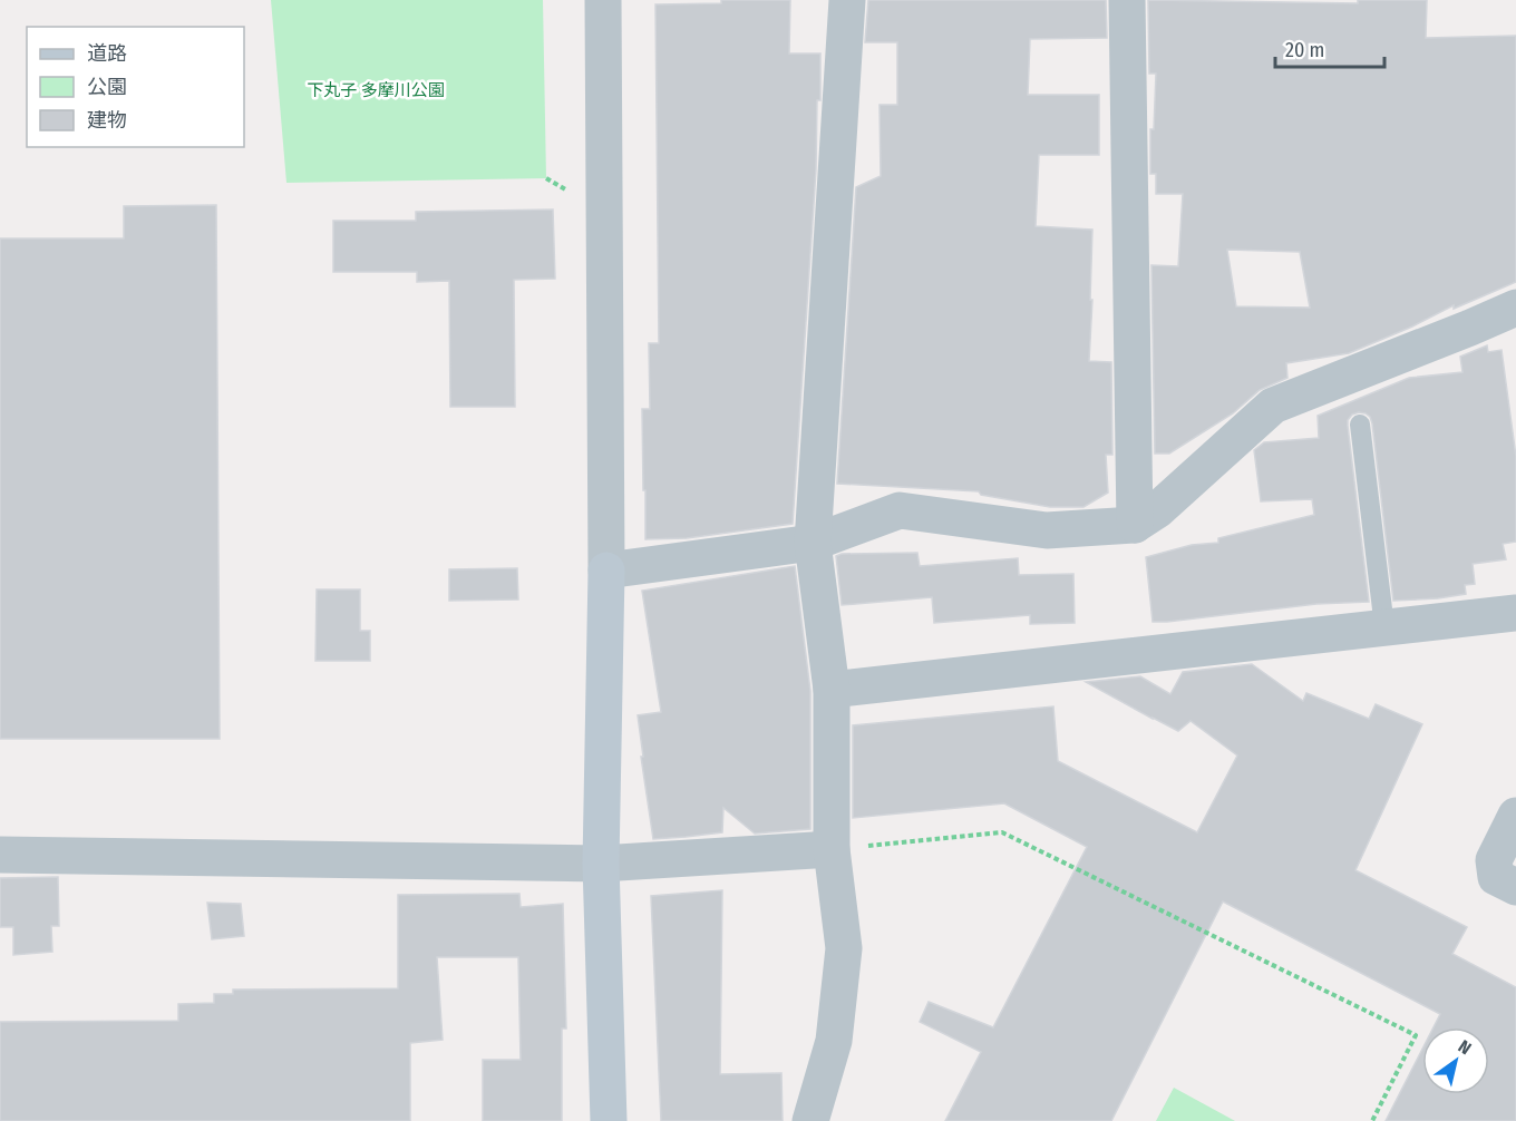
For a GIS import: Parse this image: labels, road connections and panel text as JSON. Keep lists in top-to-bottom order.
{
  "parks": ["下丸子 多摩川公園"],
  "legend": ["道路", "公園", "建物"],
  "scale_bar": "20 m",
  "north": "top right"
}
